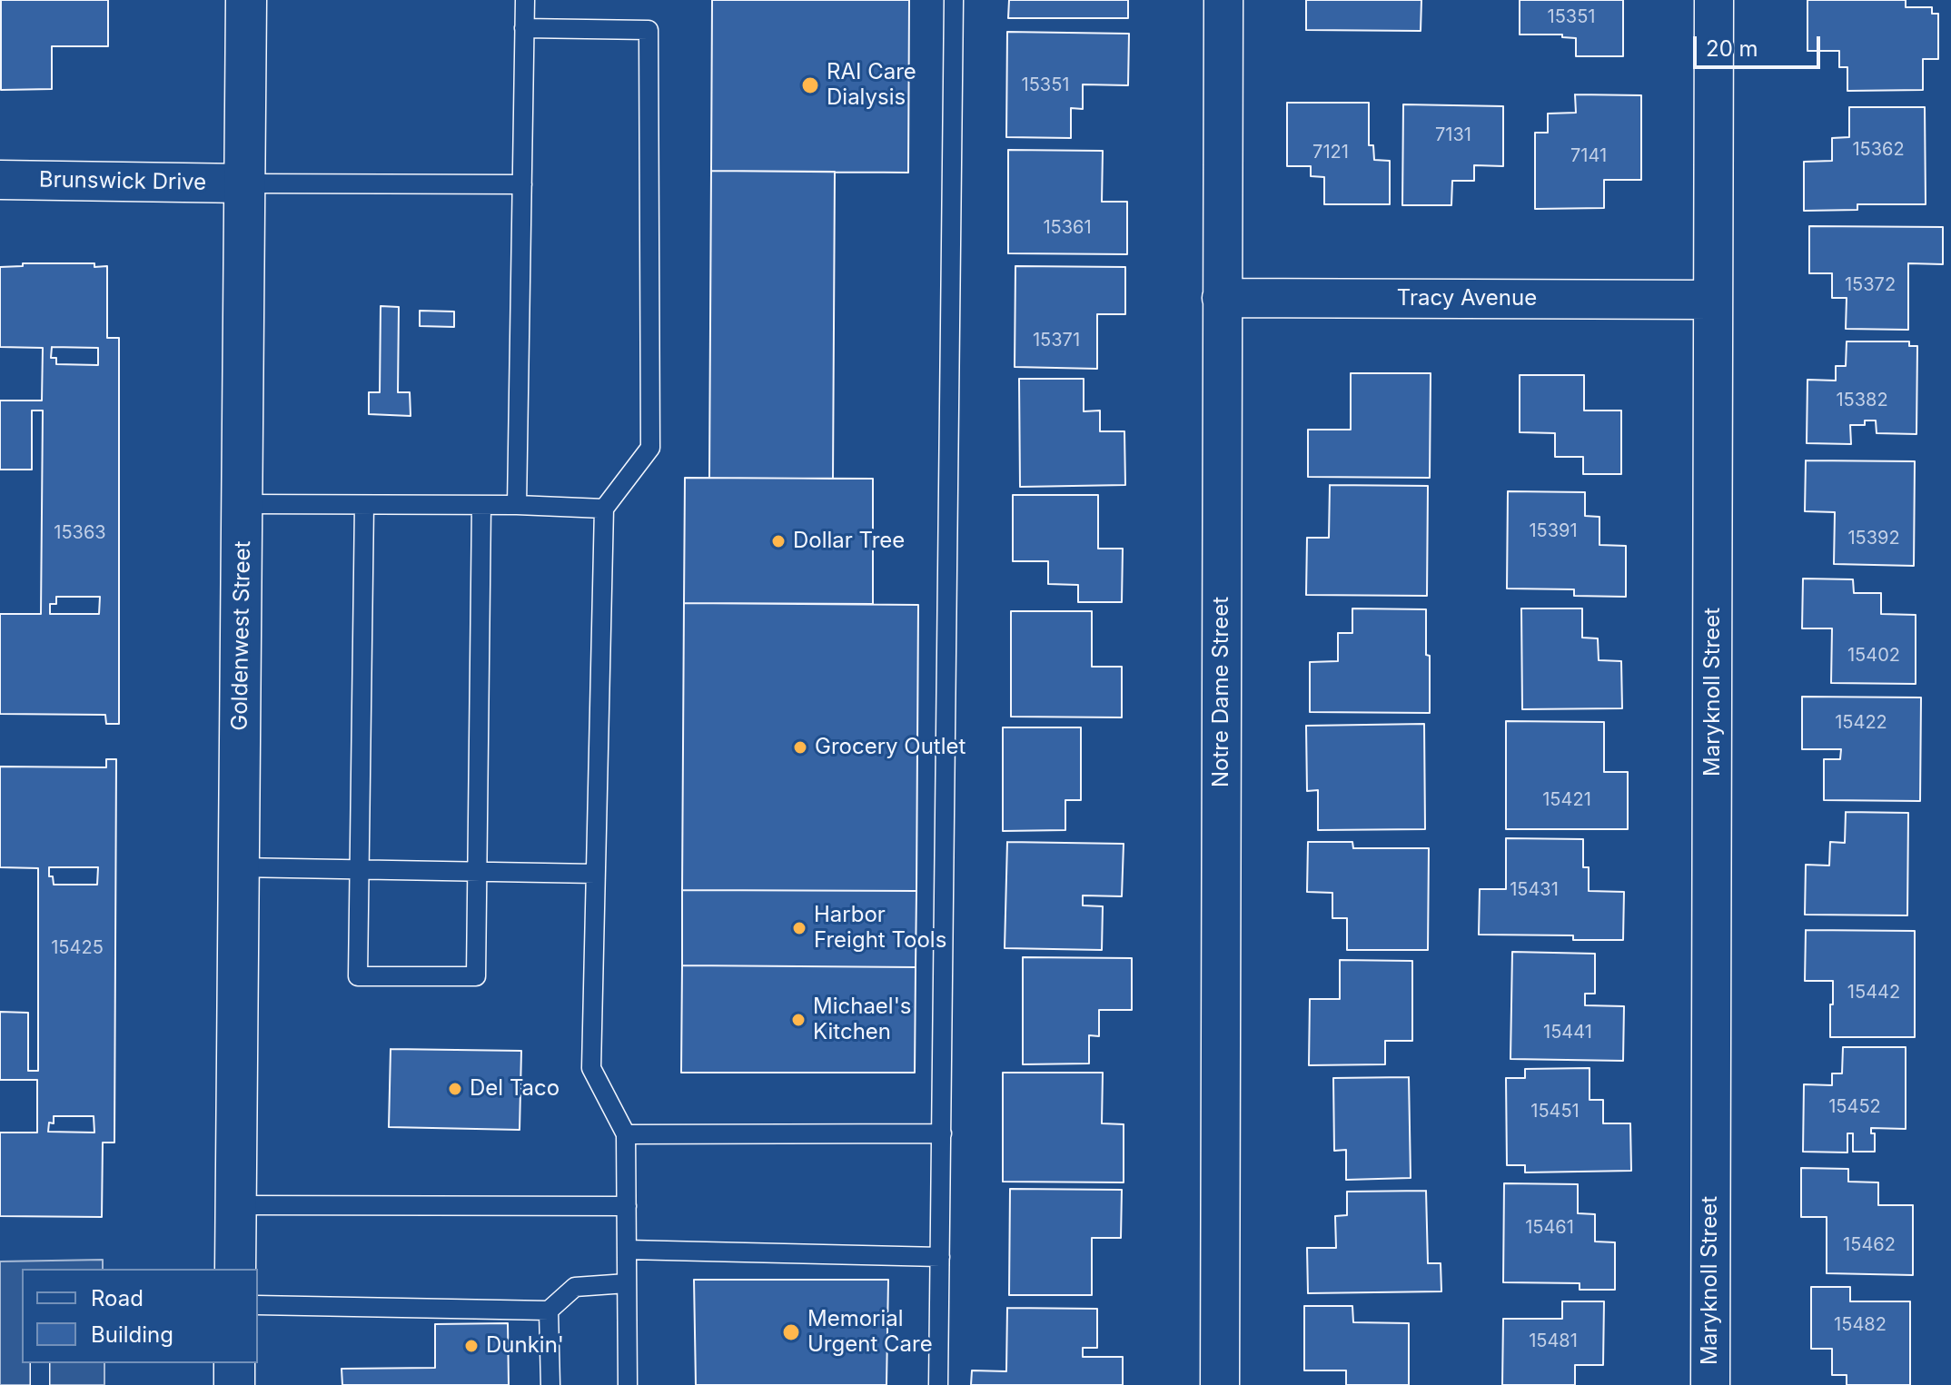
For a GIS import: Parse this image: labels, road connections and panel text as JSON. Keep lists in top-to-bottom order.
{
  "streets": {
    "main road": ["Goldenwest Street"],
    "street": [
      "Brunswick Drive",
      "Tracy Avenue",
      "Notre Dame Street",
      "Maryknoll Street"
    ]
  },
  "crossings": [
    ["Brunswick Drive", "Goldenwest Street"],
    ["Tracy Avenue", "Notre Dame Street"],
    ["Tracy Avenue", "Maryknoll Street"]
  ],
  "places": [
    "RAI Care Dialysis",
    "Dollar Tree",
    "Grocery Outlet",
    "Harbor Freight Tools",
    "Michael's Kitchen",
    "Del Taco",
    "Memorial Urgent Care",
    "Dunkin'"
  ],
  "house_numbers": [
    "15351",
    "15351",
    "7131",
    "15362",
    "7121",
    "7141",
    "15361",
    "15372",
    "15371",
    "15382",
    "15391",
    "15363",
    "15392",
    "15402",
    "15422",
    "15421",
    "15431",
    "15425",
    "15442",
    "15441",
    "15452",
    "15451",
    "15461",
    "15462",
    "15482",
    "15481"
  ],
  "legend": ["Road", "Building"],
  "scale_bar": "20 m"
}
